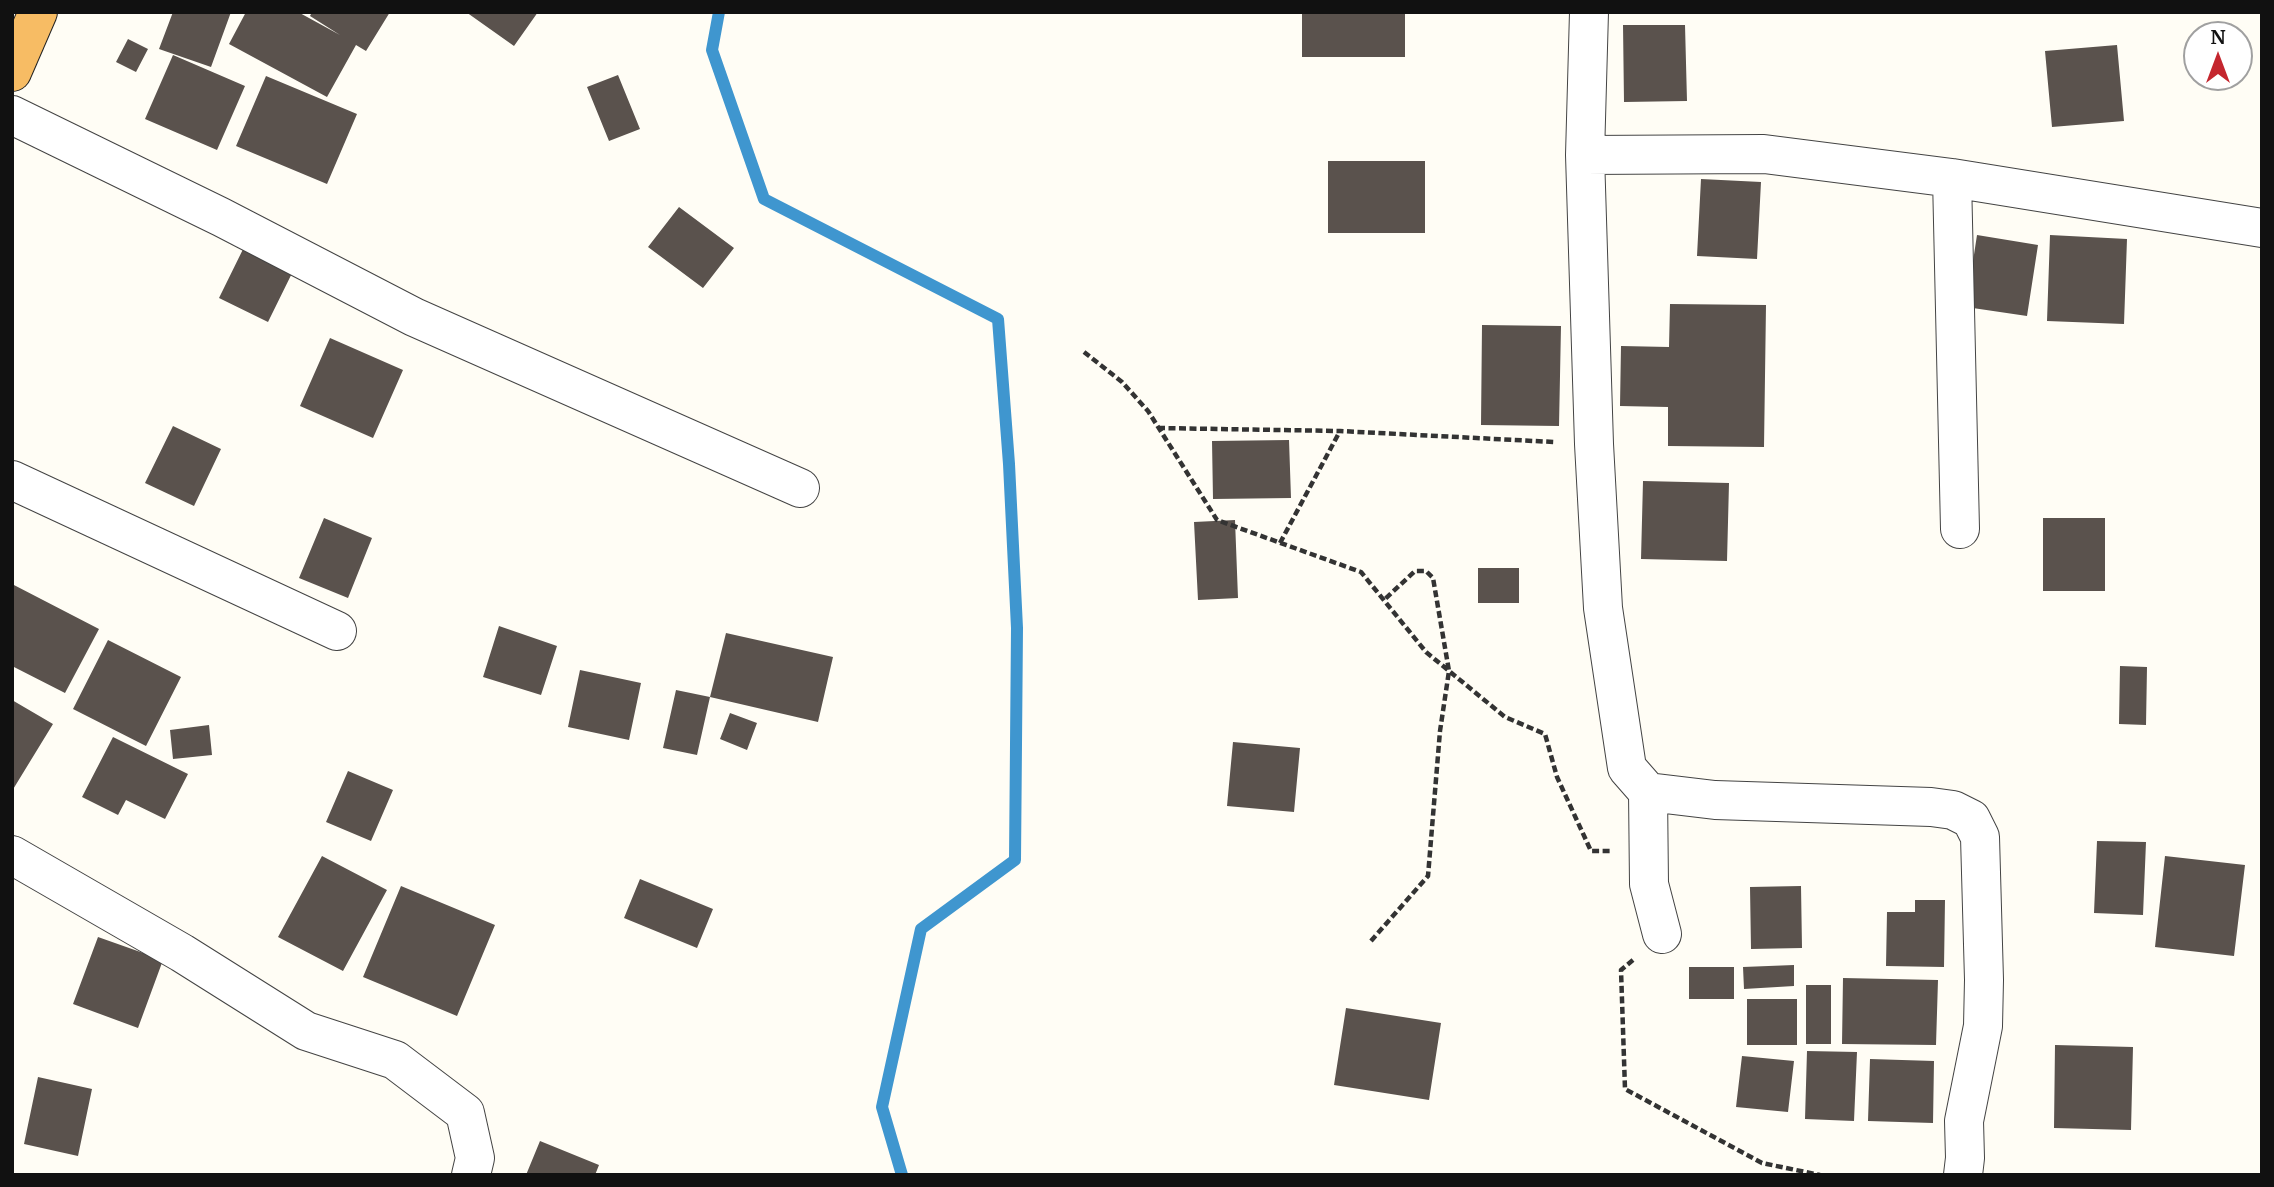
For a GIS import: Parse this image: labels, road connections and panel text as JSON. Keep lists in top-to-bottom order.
{
  "north": "top"
}
